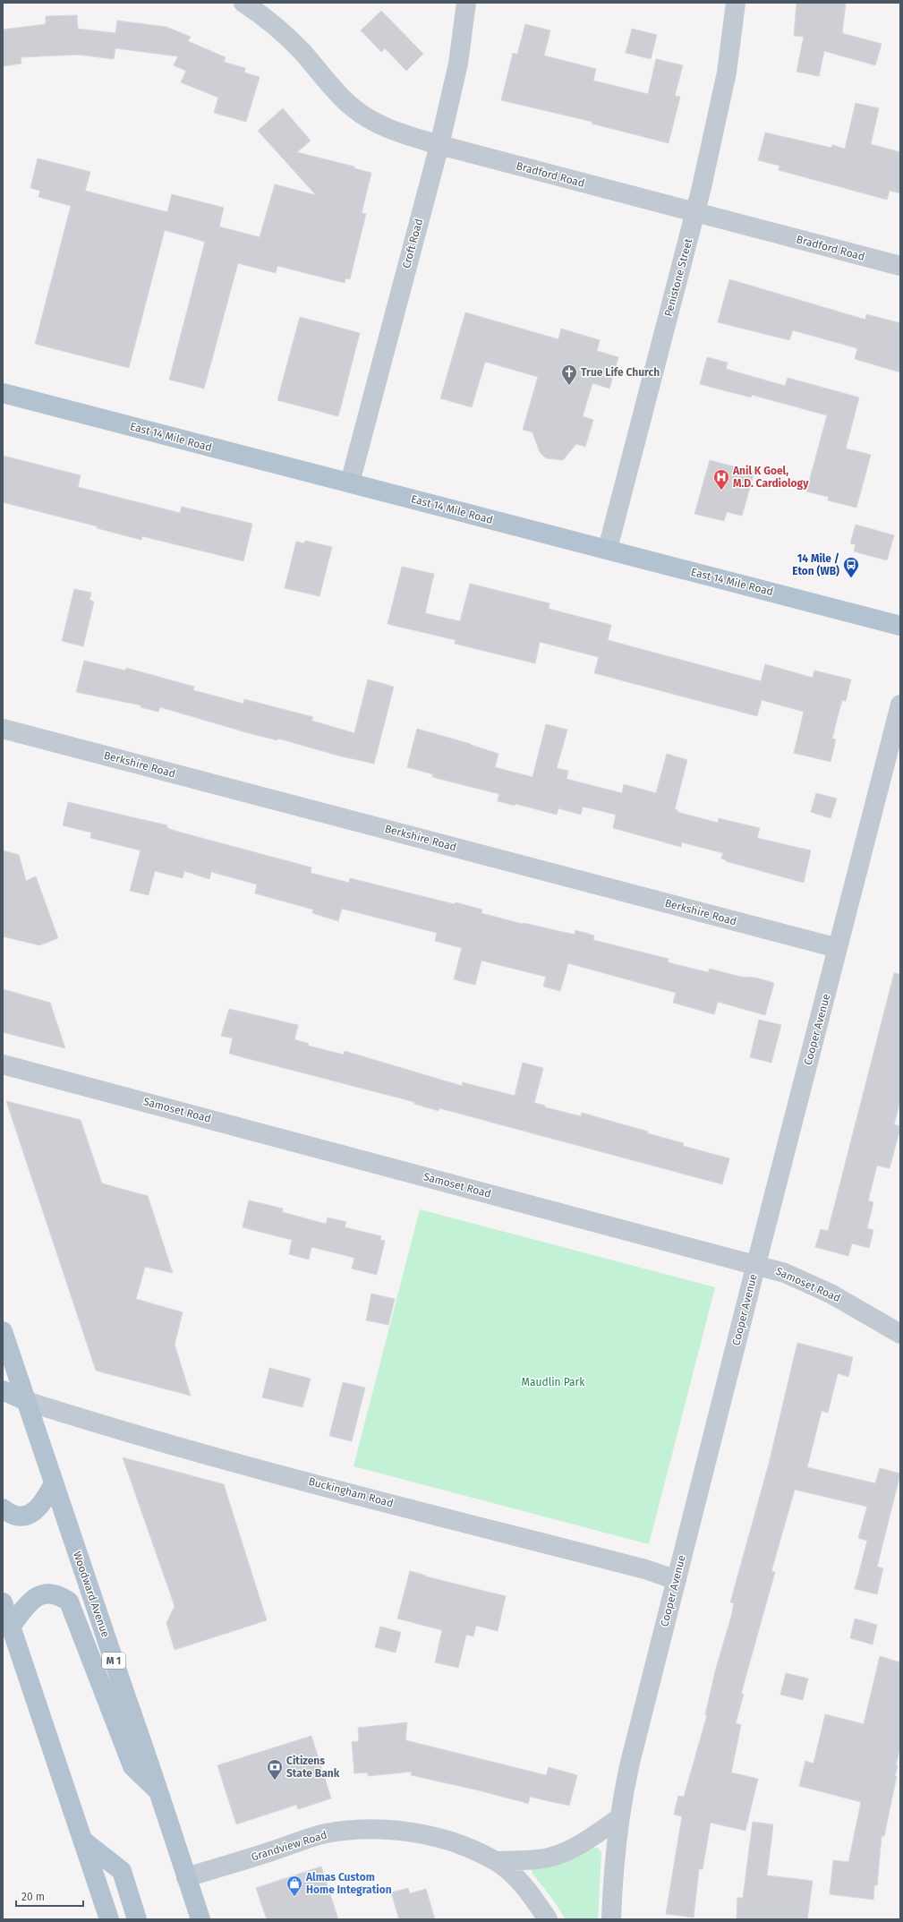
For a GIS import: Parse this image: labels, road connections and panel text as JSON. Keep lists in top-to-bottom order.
{
  "streets": {
    "main road": ["East 14 Mile Road", "Woodward Avenue", "M 1"],
    "street": [
      "Bradford Road",
      "Croft Road",
      "Penistone Street",
      "Berkshire Road",
      "Cooper Avenue",
      "Samoset Road",
      "Buckingham Road",
      "Grandview Road"
    ]
  },
  "crossings": [
    ["Bradford Road", "Croft Road"],
    ["Bradford Road", "Penistone Street"],
    ["Croft Road", "East 14 Mile Road"],
    ["Penistone Street", "East 14 Mile Road"],
    ["Berkshire Road", "Cooper Avenue"],
    ["Cooper Avenue", "Samoset Road"],
    ["Cooper Avenue", "Buckingham Road"],
    ["Cooper Avenue", "Grandview Road"],
    ["Buckingham Road", "Woodward Avenue"],
    ["Woodward Avenue", "Grandview Road"]
  ],
  "parks": ["Maudlin Park"],
  "places": {
    "church": ["True Life Church"],
    "hospital": ["Anil K Goel, M.D. Cardiology"],
    "bus stop": ["14 Mile / Eton (WB)"],
    "bank": ["Citizens State Bank"],
    "shop": ["Almas Custom Home Integration"]
  },
  "scale_bar": "20 m"
}
